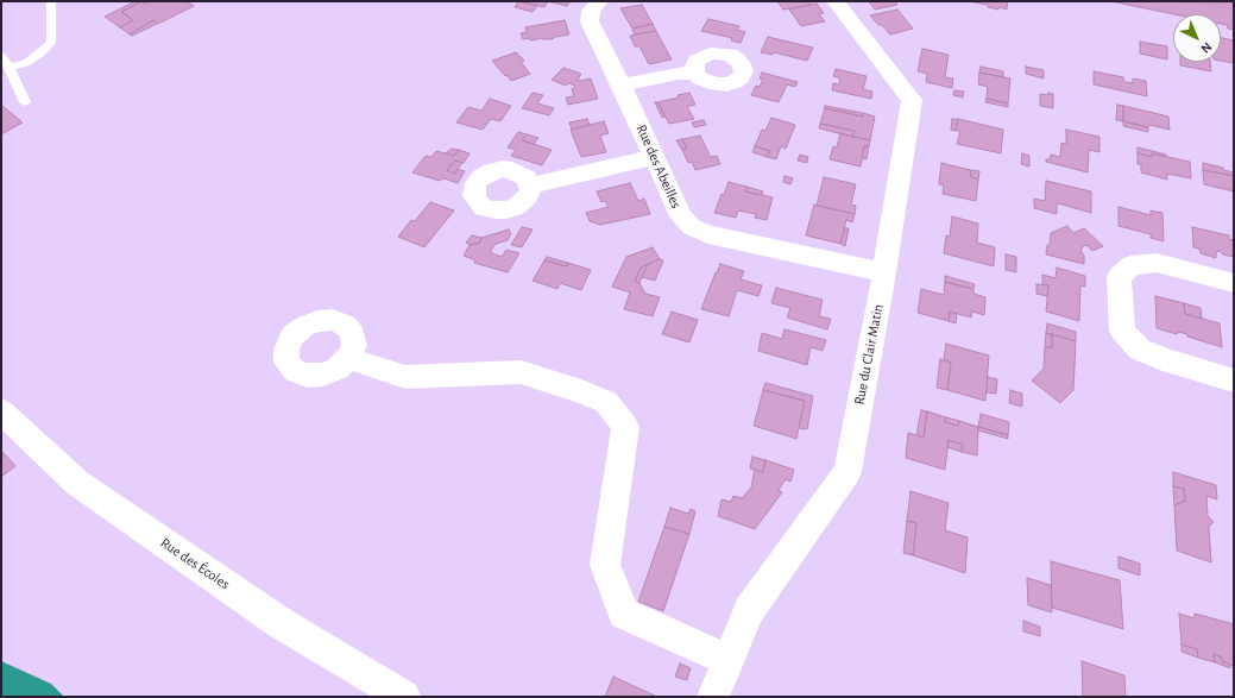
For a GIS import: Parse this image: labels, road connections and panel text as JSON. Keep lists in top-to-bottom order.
{
  "streets": {
    "street": ["Rue des Abeilles", "Rue du Clair Matin", "Rue des Écoles"]
  },
  "crossings": [
    ["Rue des Abeilles", "Rue du Clair Matin"]
  ],
  "north": "bottom right"
}
